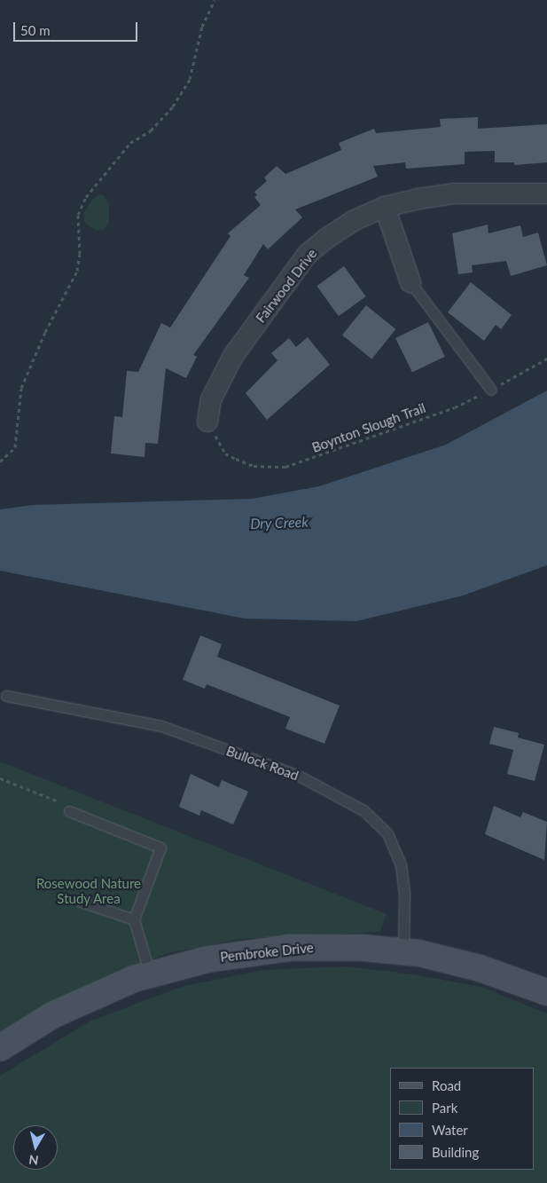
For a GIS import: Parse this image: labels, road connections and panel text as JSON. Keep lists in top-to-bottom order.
{
  "streets": {
    "street": ["Fairwood Drive", "Pembroke Drive"],
    "lane": ["Bullock Road"],
    "path": ["Boynton Slough Trail"]
  },
  "crossings": [
    ["Fairwood Drive", "Boynton Slough Trail"],
    ["Bullock Road", "Pembroke Drive"]
  ],
  "water": ["Dry Creek"],
  "parks": ["Rosewood Nature Study Area"],
  "legend": [
    "Road",
    "Park",
    "Water",
    "Building"
  ],
  "scale_bar": "50 m",
  "north": "bottom"
}
